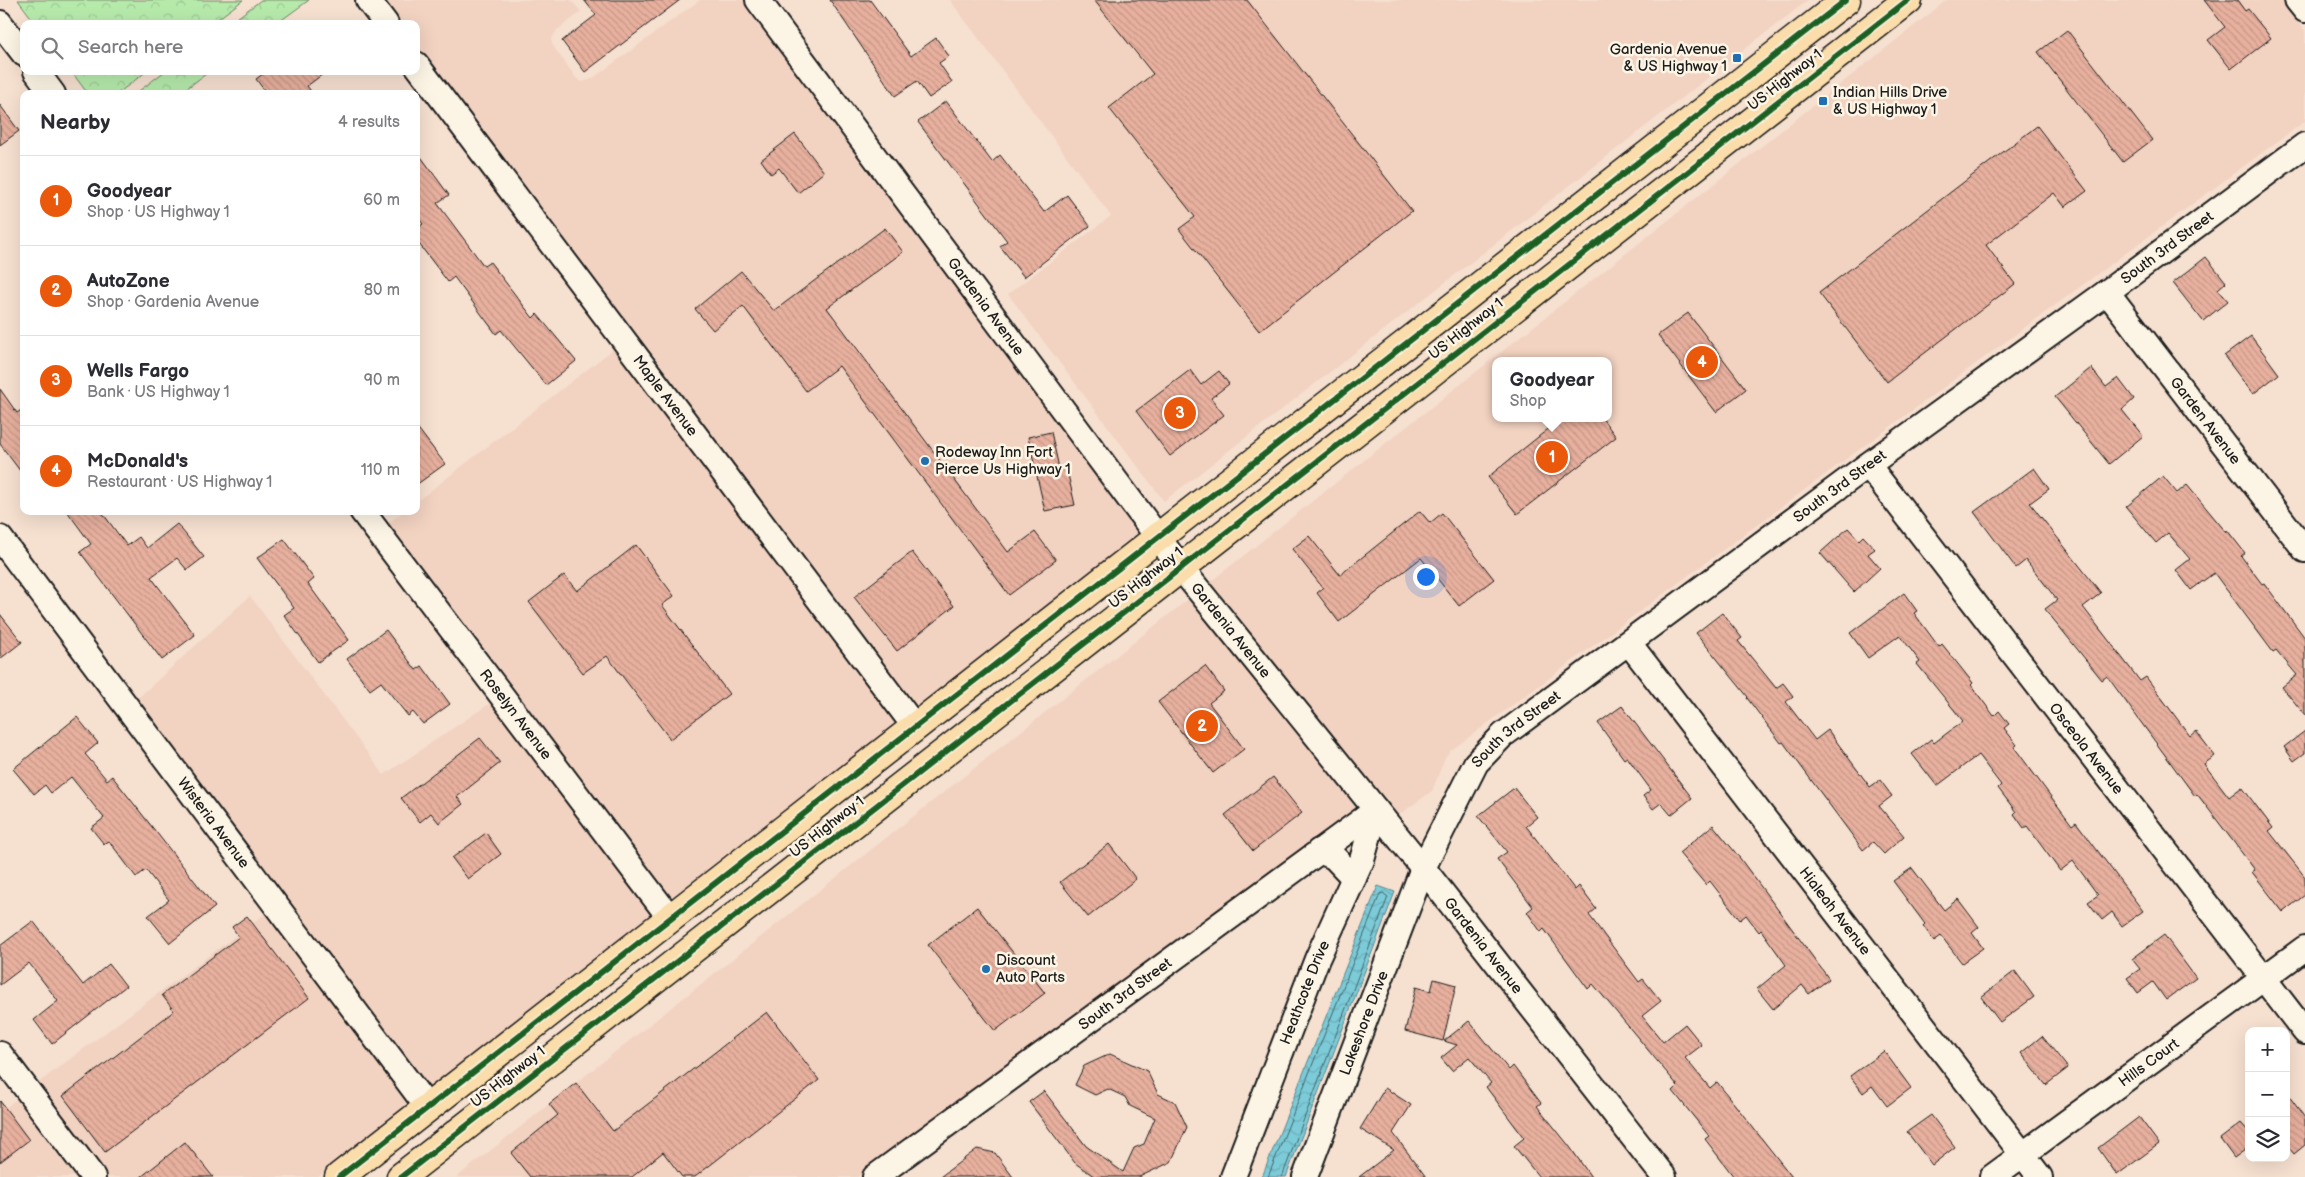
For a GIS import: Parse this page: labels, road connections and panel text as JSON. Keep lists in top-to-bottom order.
{
  "streets": {
    "main road": ["US Highway 1"],
    "street": [
      "South 3rd Street",
      "Gardenia Avenue",
      "Maple Avenue",
      "Garden Avenue",
      "Roselyn Avenue",
      "Osceola Avenue",
      "Wisteria Avenue",
      "Hialeah Avenue",
      "Heathcote Drive",
      "Lakeshore Drive",
      "Hills Court"
    ]
  },
  "crossings": [
    ["US Highway 1", "Gardenia Avenue"],
    ["US Highway 1", "Maple Avenue"],
    ["US Highway 1", "Roselyn Avenue"],
    ["US Highway 1", "Wisteria Avenue"],
    ["South 3rd Street", "Gardenia Avenue"],
    ["South 3rd Street", "Garden Avenue"],
    ["South 3rd Street", "Osceola Avenue"],
    ["South 3rd Street", "Hialeah Avenue"],
    ["South 3rd Street", "Heathcote Drive"],
    ["South 3rd Street", "Lakeshore Drive"],
    ["Gardenia Avenue", "Heathcote Drive"],
    ["Gardenia Avenue", "Lakeshore Drive"],
    ["Osceola Avenue", "Hills Court"],
    ["Hialeah Avenue", "Hills Court"]
  ],
  "places": {
    "transit": ["Gardenia Avenue & US Highway 1", "Indian Hills Drive & US Highway 1"],
    "other": ["Rodeway Inn Fort Pierce Us Highway 1", "Discount Auto Parts"]
  },
  "page": {
    "search": "Search here",
    "heading": ["Nearby", "4 results"],
    "list": [
      {
        "mark": "1",
        "name": "Goodyear",
        "note": "Shop · US Highway 1",
        "value": "60 m"
      },
      {
        "mark": "2",
        "name": "AutoZone",
        "note": "Shop · Gardenia Avenue",
        "value": "80 m"
      },
      {
        "mark": "3",
        "name": "Wells Fargo",
        "note": "Bank · US Highway 1",
        "value": "90 m"
      },
      {
        "mark": "4",
        "name": "McDonald's",
        "note": "Restaurant · US Highway 1",
        "value": "110 m"
      }
    ],
    "pins": [
      "4",
      "3",
      "1",
      "2"
    ],
    "popup": ["Goodyear", "Shop"],
    "map_buttons": ["+", "−"]
  }
}
